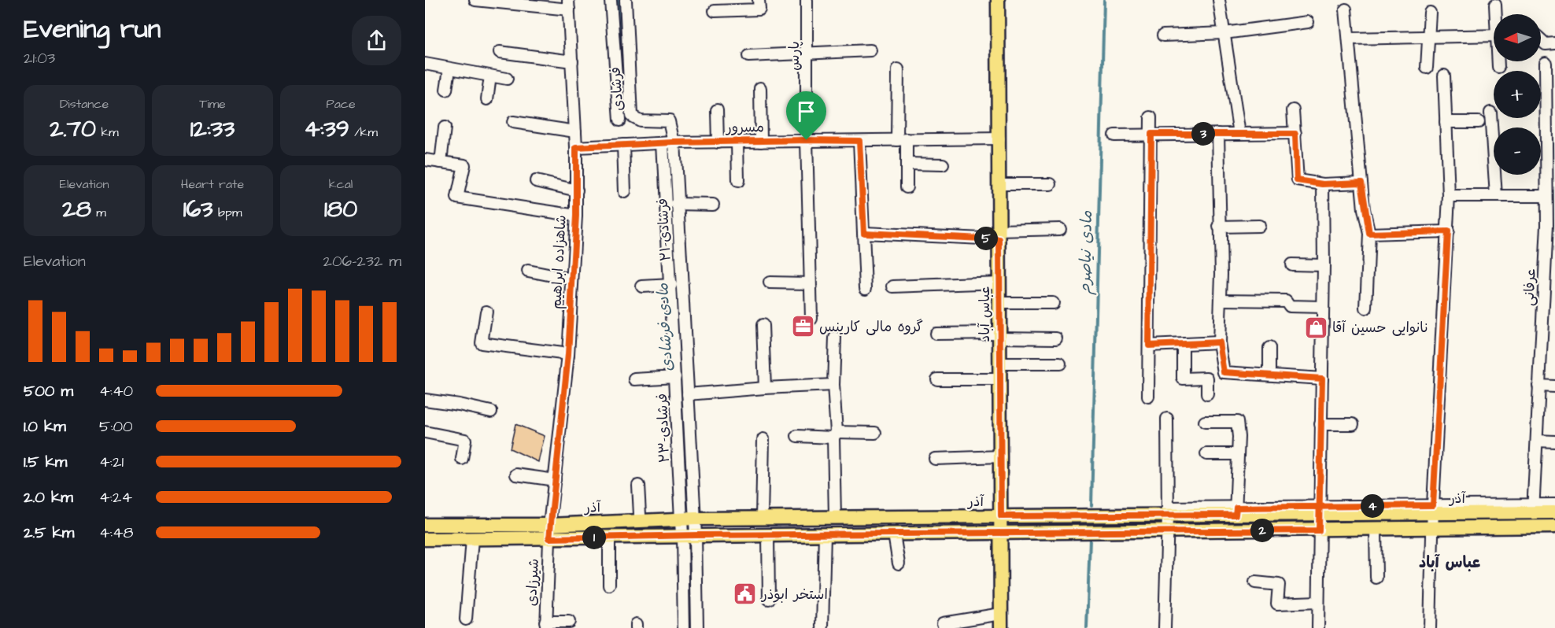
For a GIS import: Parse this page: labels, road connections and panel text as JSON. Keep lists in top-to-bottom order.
{
  "streets": {
    "main road": ["عباس آباد", "آذر"],
    "street": [
      "پارس",
      "فرشادی",
      "مسرور",
      "۲۱-فرشادی",
      "شاهزاده ابراهیم",
      "عرفانی",
      "۲۳-فرشادی",
      "شیرزادی"
    ]
  },
  "crossings": [
    ["پارس", "مسرور"],
    ["فرشادی", "مسرور"],
    ["فرشادی", "۲۱-فرشادی"],
    ["مسرور", "۲۱-فرشادی"],
    ["مسرور", "شاهزاده ابراهیم"],
    ["مسرور", "عباس آباد"],
    ["مسرور", "۲۳-فرشادی"],
    ["۲۱-فرشادی", "۲۳-فرشادی"],
    ["۲۱-فرشادی", "آذر"],
    ["شاهزاده ابراهیم", "آذر"],
    ["شاهزاده ابراهیم", "شیرزادی"],
    ["عرفانی", "آذر"],
    ["عباس آباد", "آذر"],
    ["۲۳-فرشادی", "آذر"],
    ["آذر", "شیرزادی"]
  ],
  "districts": ["عباس آباد"],
  "water": ["مادی نیاصرم", "مادی فرشادی"],
  "places": {
    "office": ["گروه مالی کارینس"],
    "shop": ["نانوایی حسین آقا"],
    "public building": ["استخر ابوذر"]
  },
  "north": "left",
  "page": {
    "heading": ["Evening run", "21:03"],
    "map_buttons": ["+", "−"],
    "stats": [
      ["Distance", "2.70 km"],
      ["Time", "12:33"],
      ["Pace", "4:39 /km"],
      ["Elevation", "28 m"],
      ["Heart rate", "163 bpm"],
      ["kcal", "180"]
    ],
    "pins": [
      "3",
      "5",
      "4",
      "2",
      "1"
    ],
    "chart": ["Elevation", "206–232 m"],
    "list": [
      {
        "name": "500 m",
        "note": "4:40"
      },
      {
        "name": "1.0 km",
        "note": "5:00"
      },
      {
        "name": "1.5 km",
        "note": "4:21"
      },
      {
        "name": "2.0 km",
        "note": "4:24"
      },
      {
        "name": "2.5 km",
        "note": "4:48"
      }
    ]
  }
}
